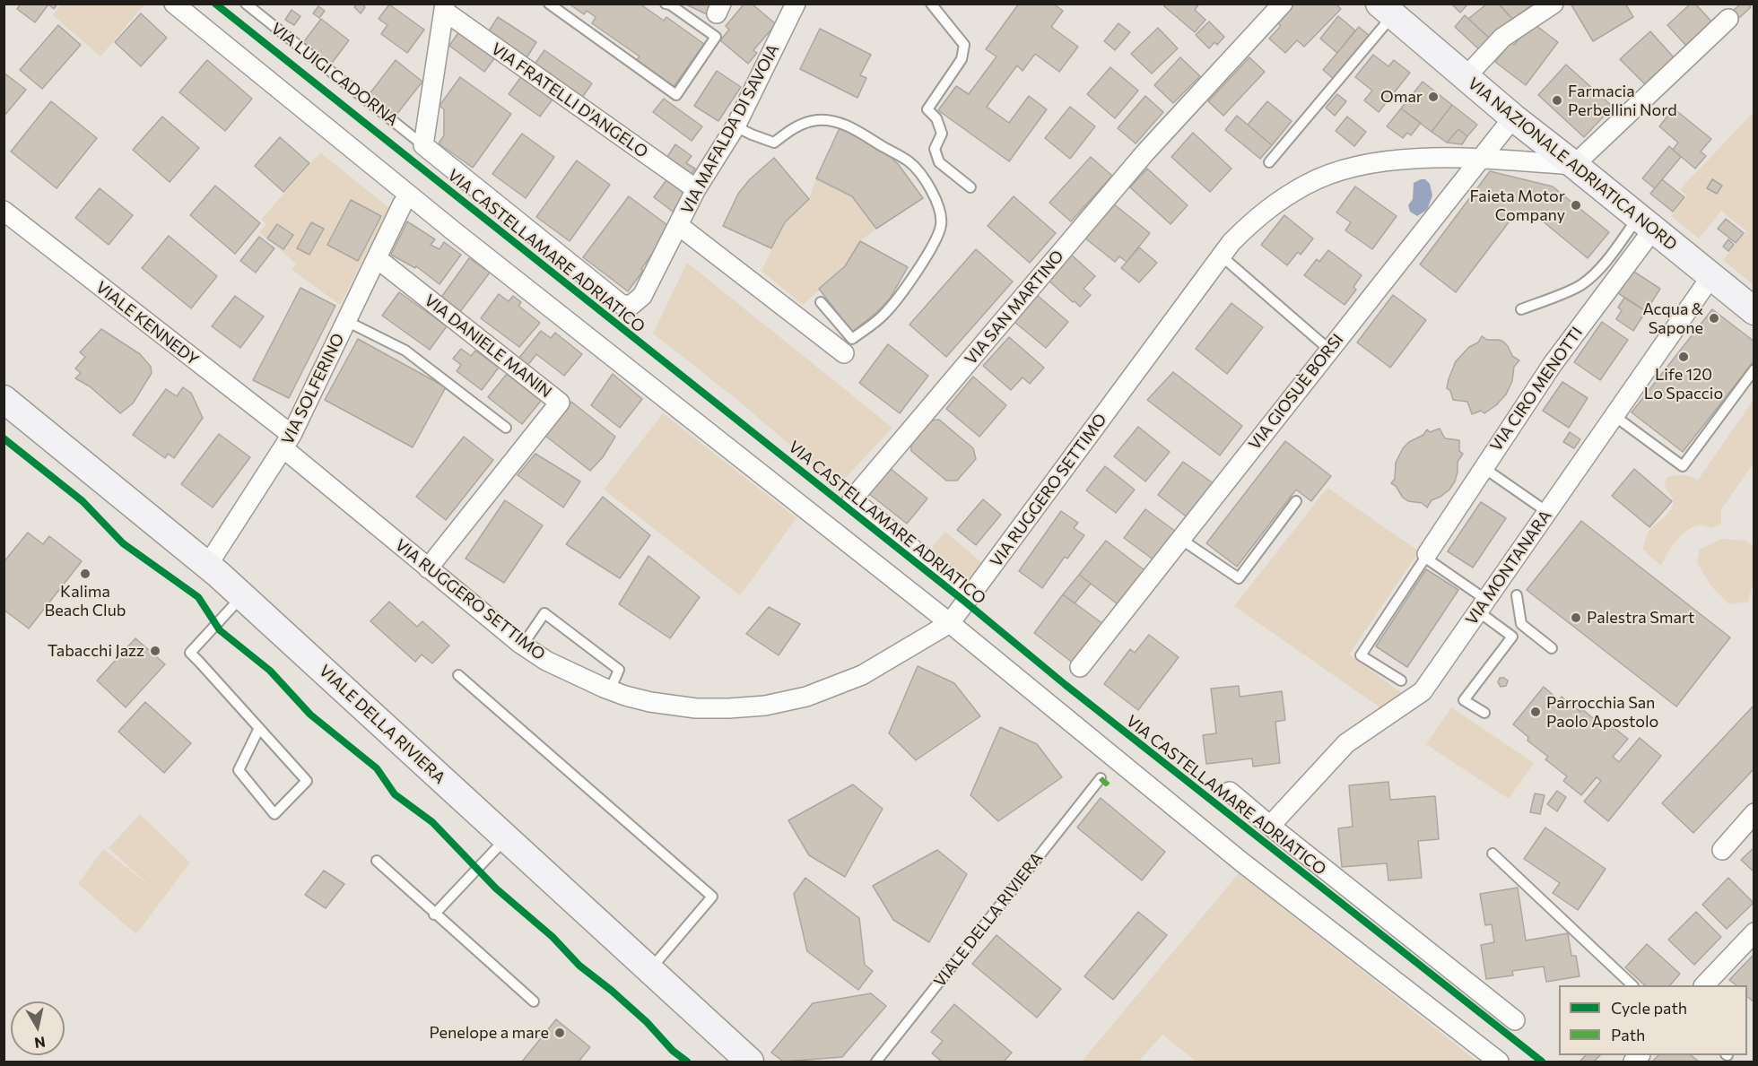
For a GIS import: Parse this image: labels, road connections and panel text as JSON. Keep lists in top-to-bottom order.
{
  "streets": {
    "street": [
      "VIA FRATELLI D'ANGELO",
      "VIA MAFALDA DI SAVOIA",
      "VIA NAZIONALE ADRIATICA NORD",
      "VIA SAN MARTINO",
      "VIALE KENNEDY",
      "VIA DANIELE MANIN",
      "VIA SOLFERINO",
      "VIA CIRO MENOTTI",
      "VIA GIOSUÈ BORSI",
      "VIA RUGGERO SETTIMO",
      "VIA MONTANARA",
      "VIALE DELLA RIVIERA"
    ],
    "lane": ["VIA LUIGI CADORNA"],
    "cycle path": ["VIA CASTELLAMARE ADRIATICO"]
  },
  "crossings": [
    ["VIA LUIGI CADORNA", "VIA MAFALDA DI SAVOIA"],
    ["VIA FRATELLI D'ANGELO", "VIA MAFALDA DI SAVOIA"],
    ["VIA NAZIONALE ADRIATICA NORD", "VIA CIRO MENOTTI"],
    ["VIA NAZIONALE ADRIATICA NORD", "VIA GIOSUÈ BORSI"],
    ["VIA NAZIONALE ADRIATICA NORD", "VIA RUGGERO SETTIMO"],
    ["VIA NAZIONALE ADRIATICA NORD", "VIA MONTANARA"],
    ["VIA SAN MARTINO", "VIA RUGGERO SETTIMO"],
    ["VIALE KENNEDY", "VIA SOLFERINO"],
    ["VIALE KENNEDY", "VIA RUGGERO SETTIMO"],
    ["VIA DANIELE MANIN", "VIA SOLFERINO"],
    ["VIA DANIELE MANIN", "VIA RUGGERO SETTIMO"],
    ["VIA SOLFERINO", "VIA RUGGERO SETTIMO"],
    ["VIA SOLFERINO", "VIALE DELLA RIVIERA"],
    ["VIA GIOSUÈ BORSI", "VIA RUGGERO SETTIMO"]
  ],
  "places": [
    "Omar",
    "Farmacia Perbellini Nord",
    "Faieta Motor Company",
    "Acqua & Sapone",
    "Life 120 Lo Spaccio",
    "Kalima Beach Club",
    "Palestra Smart",
    "Tabacchi Jazz",
    "Parrocchia San Paolo Apostolo",
    "Penelope a mare"
  ],
  "legend": ["Cycle path", "Path"],
  "north": "bottom"
}
